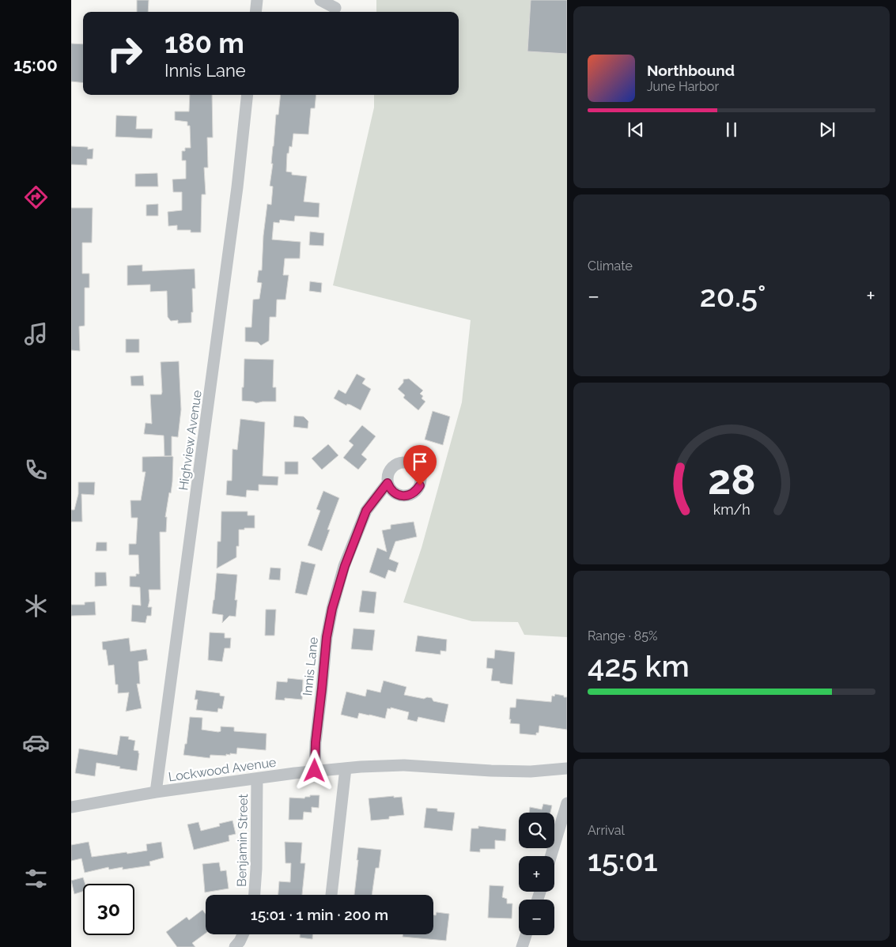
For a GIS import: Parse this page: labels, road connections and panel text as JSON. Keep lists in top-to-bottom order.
{
  "streets": {
    "street": [
      "Highview Avenue",
      "Innis Lane",
      "Lockwood Avenue",
      "Benjamin Street"
    ]
  },
  "crossings": [
    ["Highview Avenue", "Lockwood Avenue"],
    ["Innis Lane", "Lockwood Avenue"],
    ["Lockwood Avenue", "Benjamin Street"]
  ],
  "page": {
    "tabs": "15:00",
    "turn": ["180 m", "Innis Lane"],
    "song": ["Northbound", "June Harbor"],
    "tile": [
      "Climate",
      ["Range · 85%", "425 km"],
      ["Arrival", "15:01"]
    ],
    "heat": ["−", "20.5°", "+"],
    "map_buttons": ["+", "−"],
    "limit": "30",
    "trip": "15:01 · 1 min · 200 m",
    "gauge": ["28", "km/h"]
  }
}
